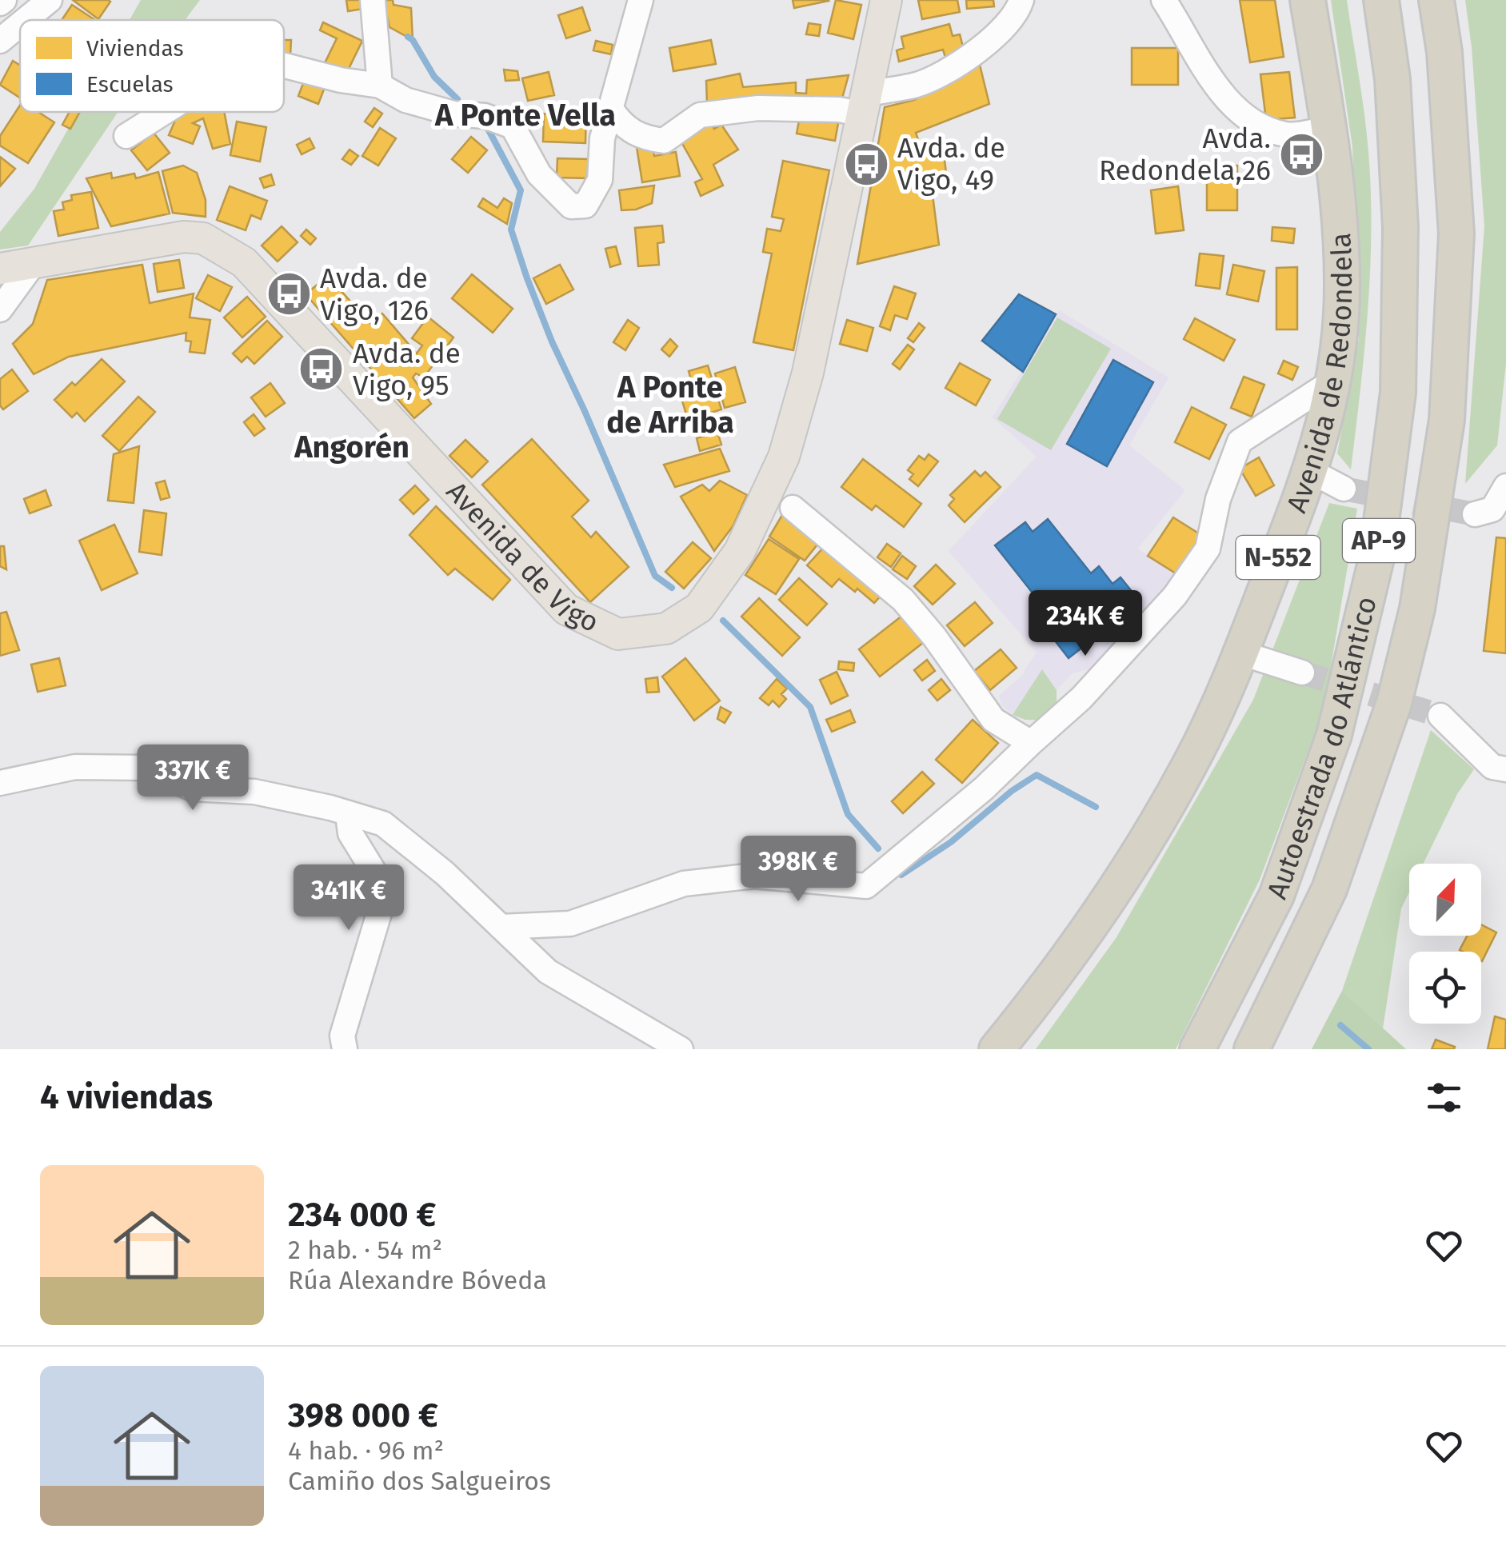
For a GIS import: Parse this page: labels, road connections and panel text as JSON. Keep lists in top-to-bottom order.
{
  "streets": {
    "highway": [
      "Avenida de Redondela",
      "AP-9",
      "N-552",
      "Autoestrada do Atlántico"
    ],
    "main road": ["Avenida de Vigo"]
  },
  "districts": ["A Ponte Vella", "A Ponte de Arriba", "Angorén"],
  "places": {
    "bus stop": [
      "Avda. Redondela,26",
      "Avda. de Vigo, 49",
      "Avda. de Vigo, 126",
      "Avda. de Vigo, 95"
    ]
  },
  "legend": ["Viviendas", "Escuelas"],
  "north": "top right",
  "page": {
    "price": [
      "234K €",
      "337K €",
      "398K €",
      "341K €"
    ],
    "heading": "4 viviendas",
    "list": [
      {
        "name": "234 000 €",
        "note": "2 hab. · 54 m² · Rúa Alexandre Bóveda"
      },
      {
        "name": "398 000 €",
        "note": "4 hab. · 96 m² · Camiño dos Salgueiros"
      }
    ]
  }
}
